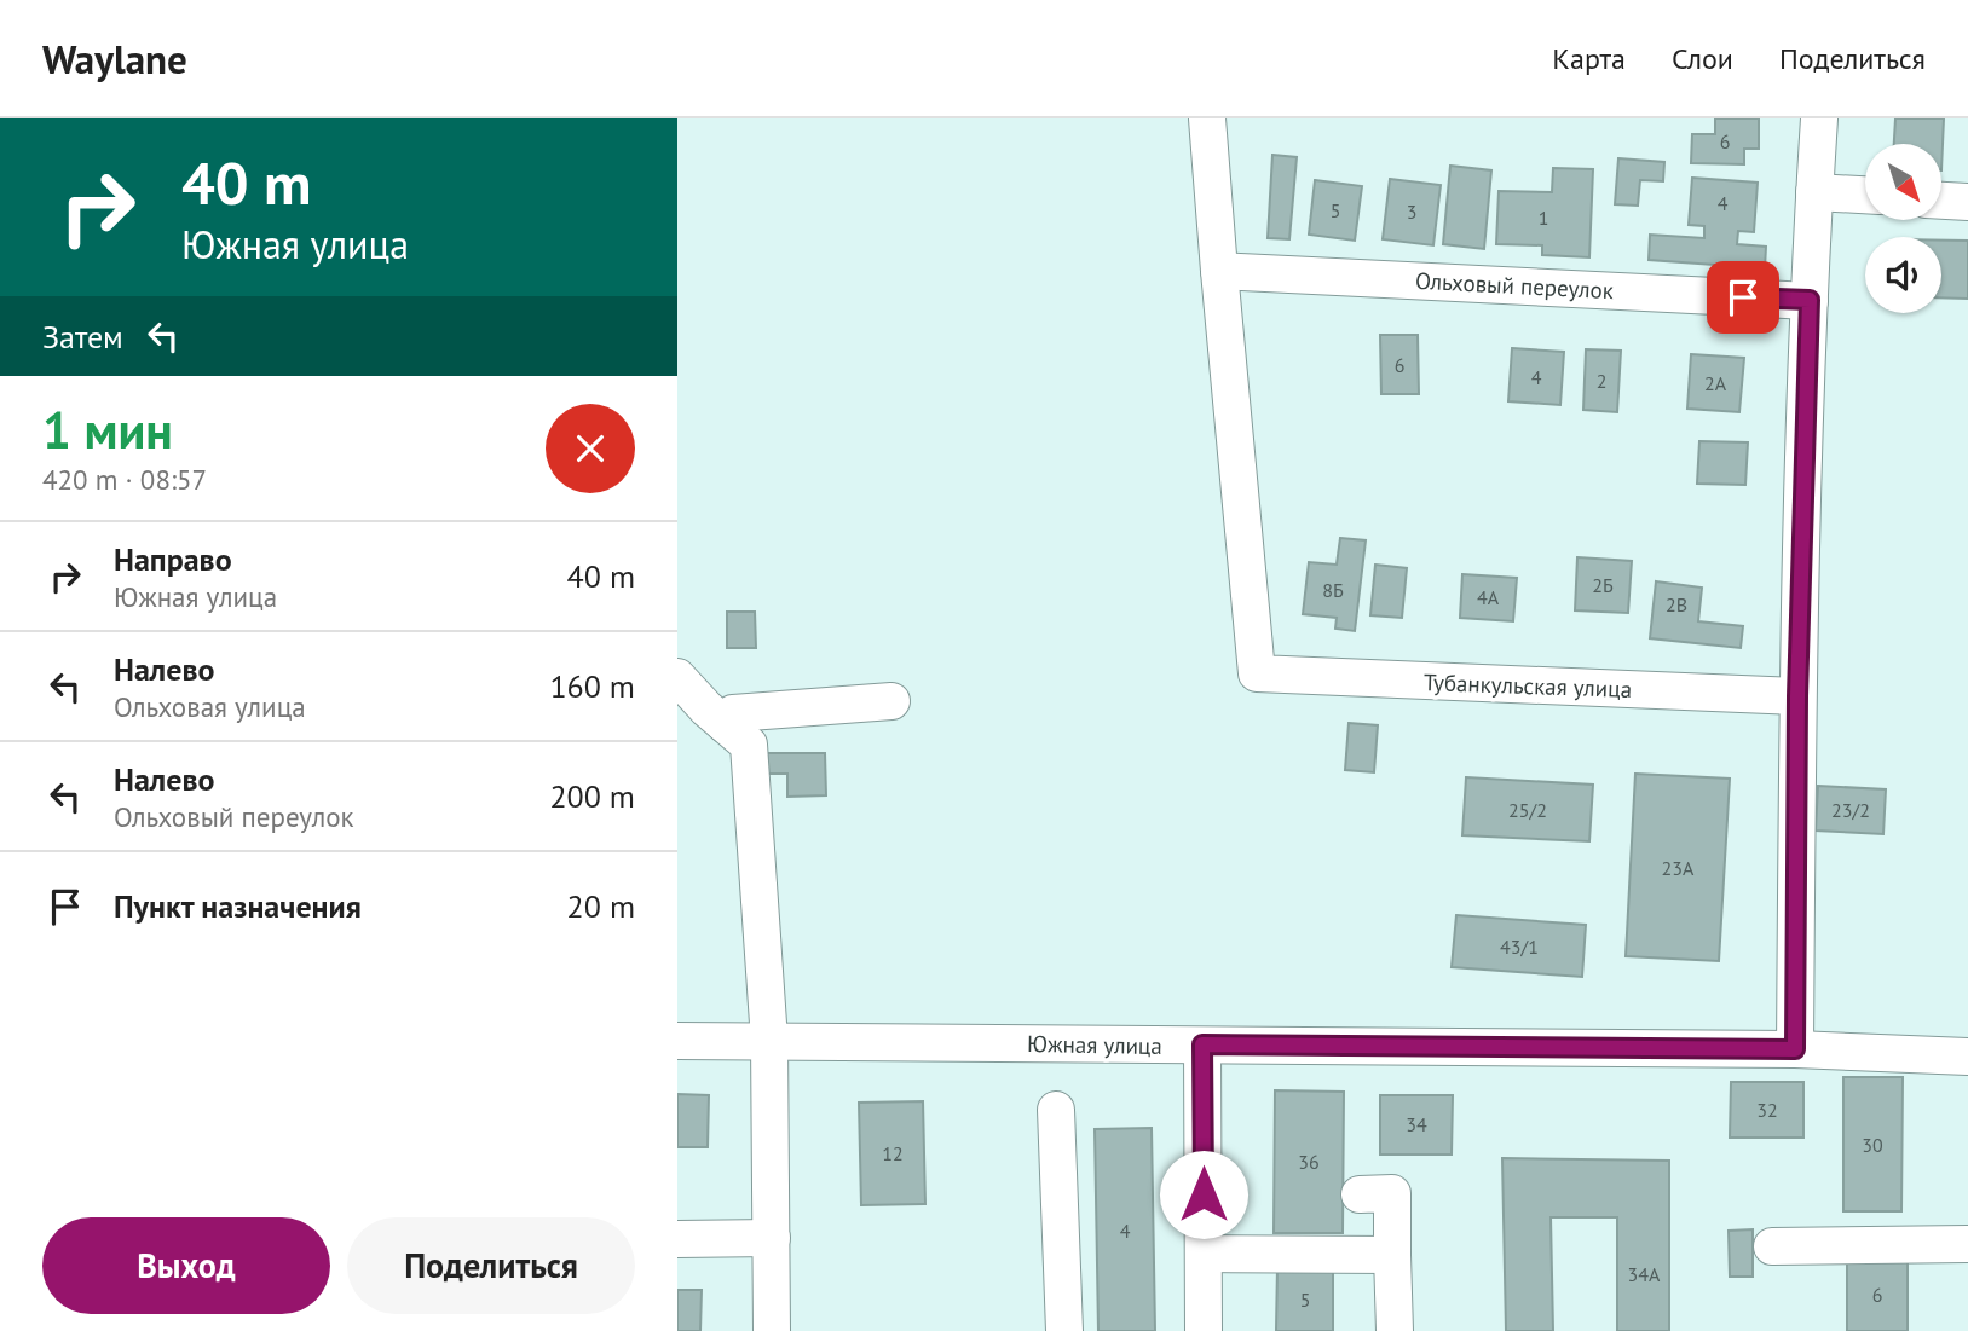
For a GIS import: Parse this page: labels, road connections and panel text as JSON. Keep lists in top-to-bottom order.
{
  "streets": {
    "street": ["Ольховый переулок", "Тубанкульская улица", "Южная улица"]
  },
  "crossings": [
    ["Ольховый переулок", "Тубанкульская улица"]
  ],
  "house_numbers": [
    "6",
    "4",
    "5",
    "3",
    "1",
    "6",
    "4",
    "2",
    "2А",
    "2Б",
    "8Б",
    "4А",
    "2В",
    "25/2",
    "23/2",
    "23А",
    "43/1",
    "32",
    "34",
    "30",
    "12",
    "36",
    "4",
    "34А",
    "6",
    "5"
  ],
  "north": "bottom right",
  "page": {
    "header": "Waylane",
    "nav": ["Карта", "Слои", "Поделиться"],
    "turn": ["40 m", "Южная улица"],
    "then": "Затем",
    "heading": ["1 мин", "420 m · 08:57"],
    "list": [
      {
        "name": "Направо",
        "note": "Южная улица",
        "value": "40 m"
      },
      {
        "name": "Налево",
        "note": "Ольховая улица",
        "value": "160 m"
      },
      {
        "name": "Налево",
        "note": "Ольховый переулок",
        "value": "200 m"
      },
      {
        "name": "Пункт назначения",
        "value": "20 m"
      }
    ],
    "buttons": ["Выход", "Поделиться"]
  }
}
